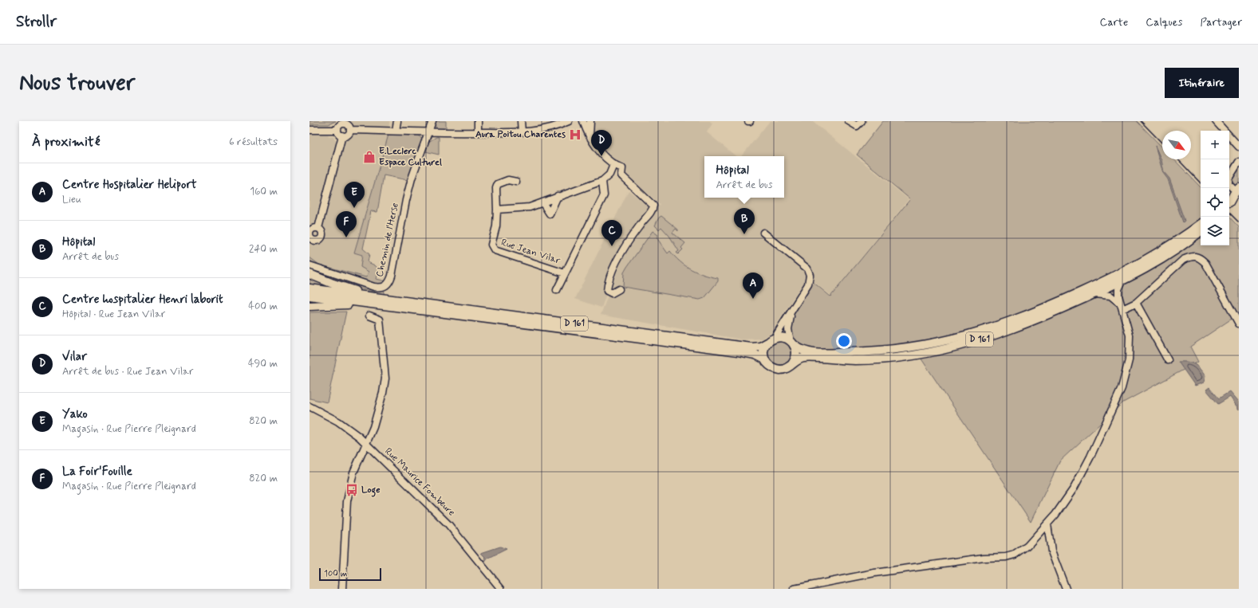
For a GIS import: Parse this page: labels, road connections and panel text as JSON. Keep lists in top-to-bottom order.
{
  "streets": {
    "main road": ["D 161"],
    "street": ["Chemin de l'Herse", "Rue Jean Vilar", "Rue Maurice Fombeure"]
  },
  "places": {
    "hospital": ["Aura Poitou Charentes"],
    "shop": ["E.Leclerc Espace Culturel"],
    "bus stop": ["Loge"]
  },
  "scale_bar": "100 m",
  "north": "bottom right",
  "page": {
    "header": "Strollr",
    "nav": ["Carte", "Calques", "Partager"],
    "buttons": "Itinéraire",
    "title": "Nous trouver",
    "heading": ["À proximité", "6 résultats"],
    "pins": [
      "D",
      "E",
      "B",
      "F",
      "C",
      "A"
    ],
    "map_buttons": ["+", "−"],
    "popup": ["Hôpital", "Arrêt de bus"],
    "list": [
      {
        "mark": "A",
        "name": "Centre Hospitalier Heliport",
        "note": "Lieu",
        "value": "160 m"
      },
      {
        "mark": "B",
        "name": "Hôpital",
        "note": "Arrêt de bus",
        "value": "240 m"
      },
      {
        "mark": "C",
        "name": "Centre hospitalier Henri laborit",
        "note": "Hôpital · Rue Jean Vilar",
        "value": "400 m"
      },
      {
        "mark": "D",
        "name": "Vilar",
        "note": "Arrêt de bus · Rue Jean Vilar",
        "value": "490 m"
      },
      {
        "mark": "E",
        "name": "Yako",
        "note": "Magasin · Rue Pierre Pleignard",
        "value": "820 m"
      },
      {
        "mark": "F",
        "name": "La Foir'Fouille",
        "note": "Magasin · Rue Pierre Pleignard",
        "value": "820 m"
      }
    ],
    "scale": "100 m"
  }
}
